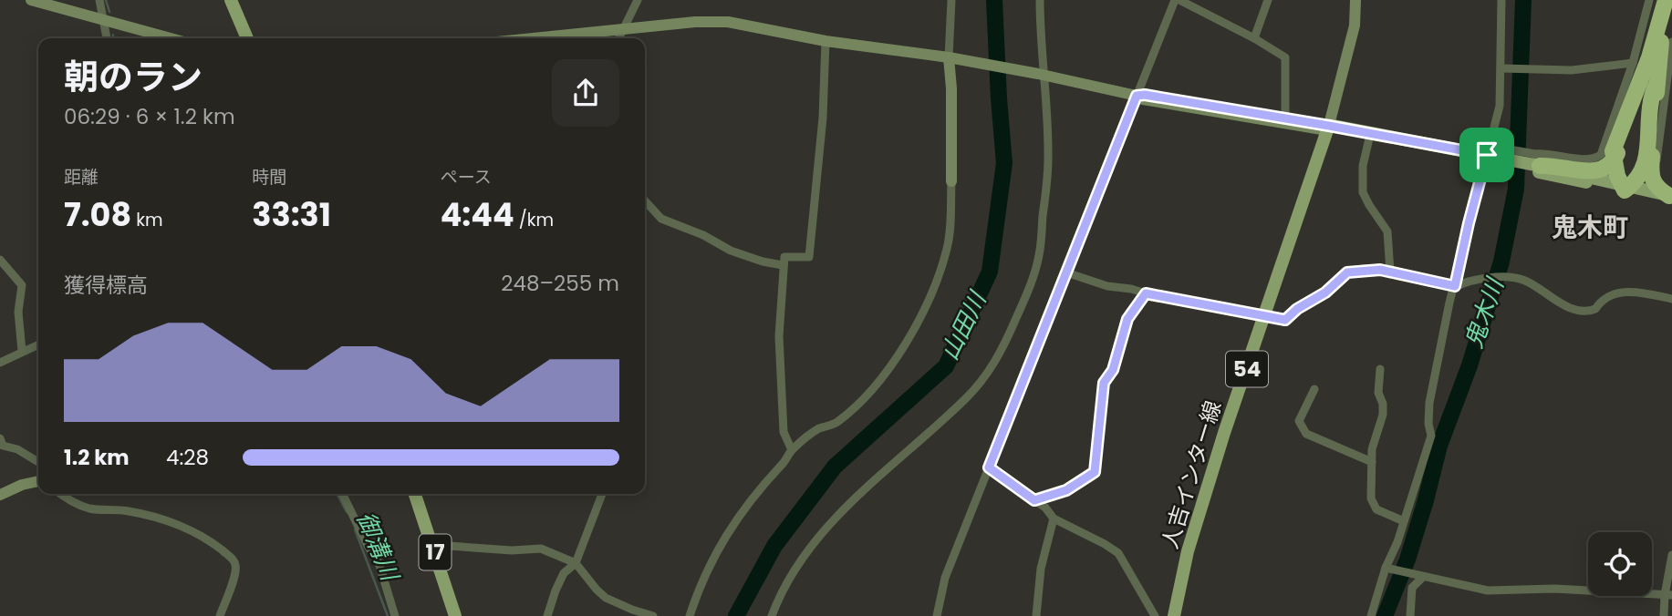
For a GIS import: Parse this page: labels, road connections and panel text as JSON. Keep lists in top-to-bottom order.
{
  "streets": {
    "main road": ["54", "人吉インター線", "17"]
  },
  "districts": ["鬼木町"],
  "water": ["鬼木川", "山田川", "御溝川"],
  "page": {
    "heading": ["朝のラン", "06:29 · 6 × 1.2 km"],
    "stats": [
      ["距離", "7.08 km"],
      ["時間", "33:31"],
      ["ペース", "4:44 /km"]
    ],
    "chart": ["獲得標高", "248–255 m"],
    "list": [
      {
        "name": "1.2 km",
        "note": "4:28"
      }
    ]
  }
}
